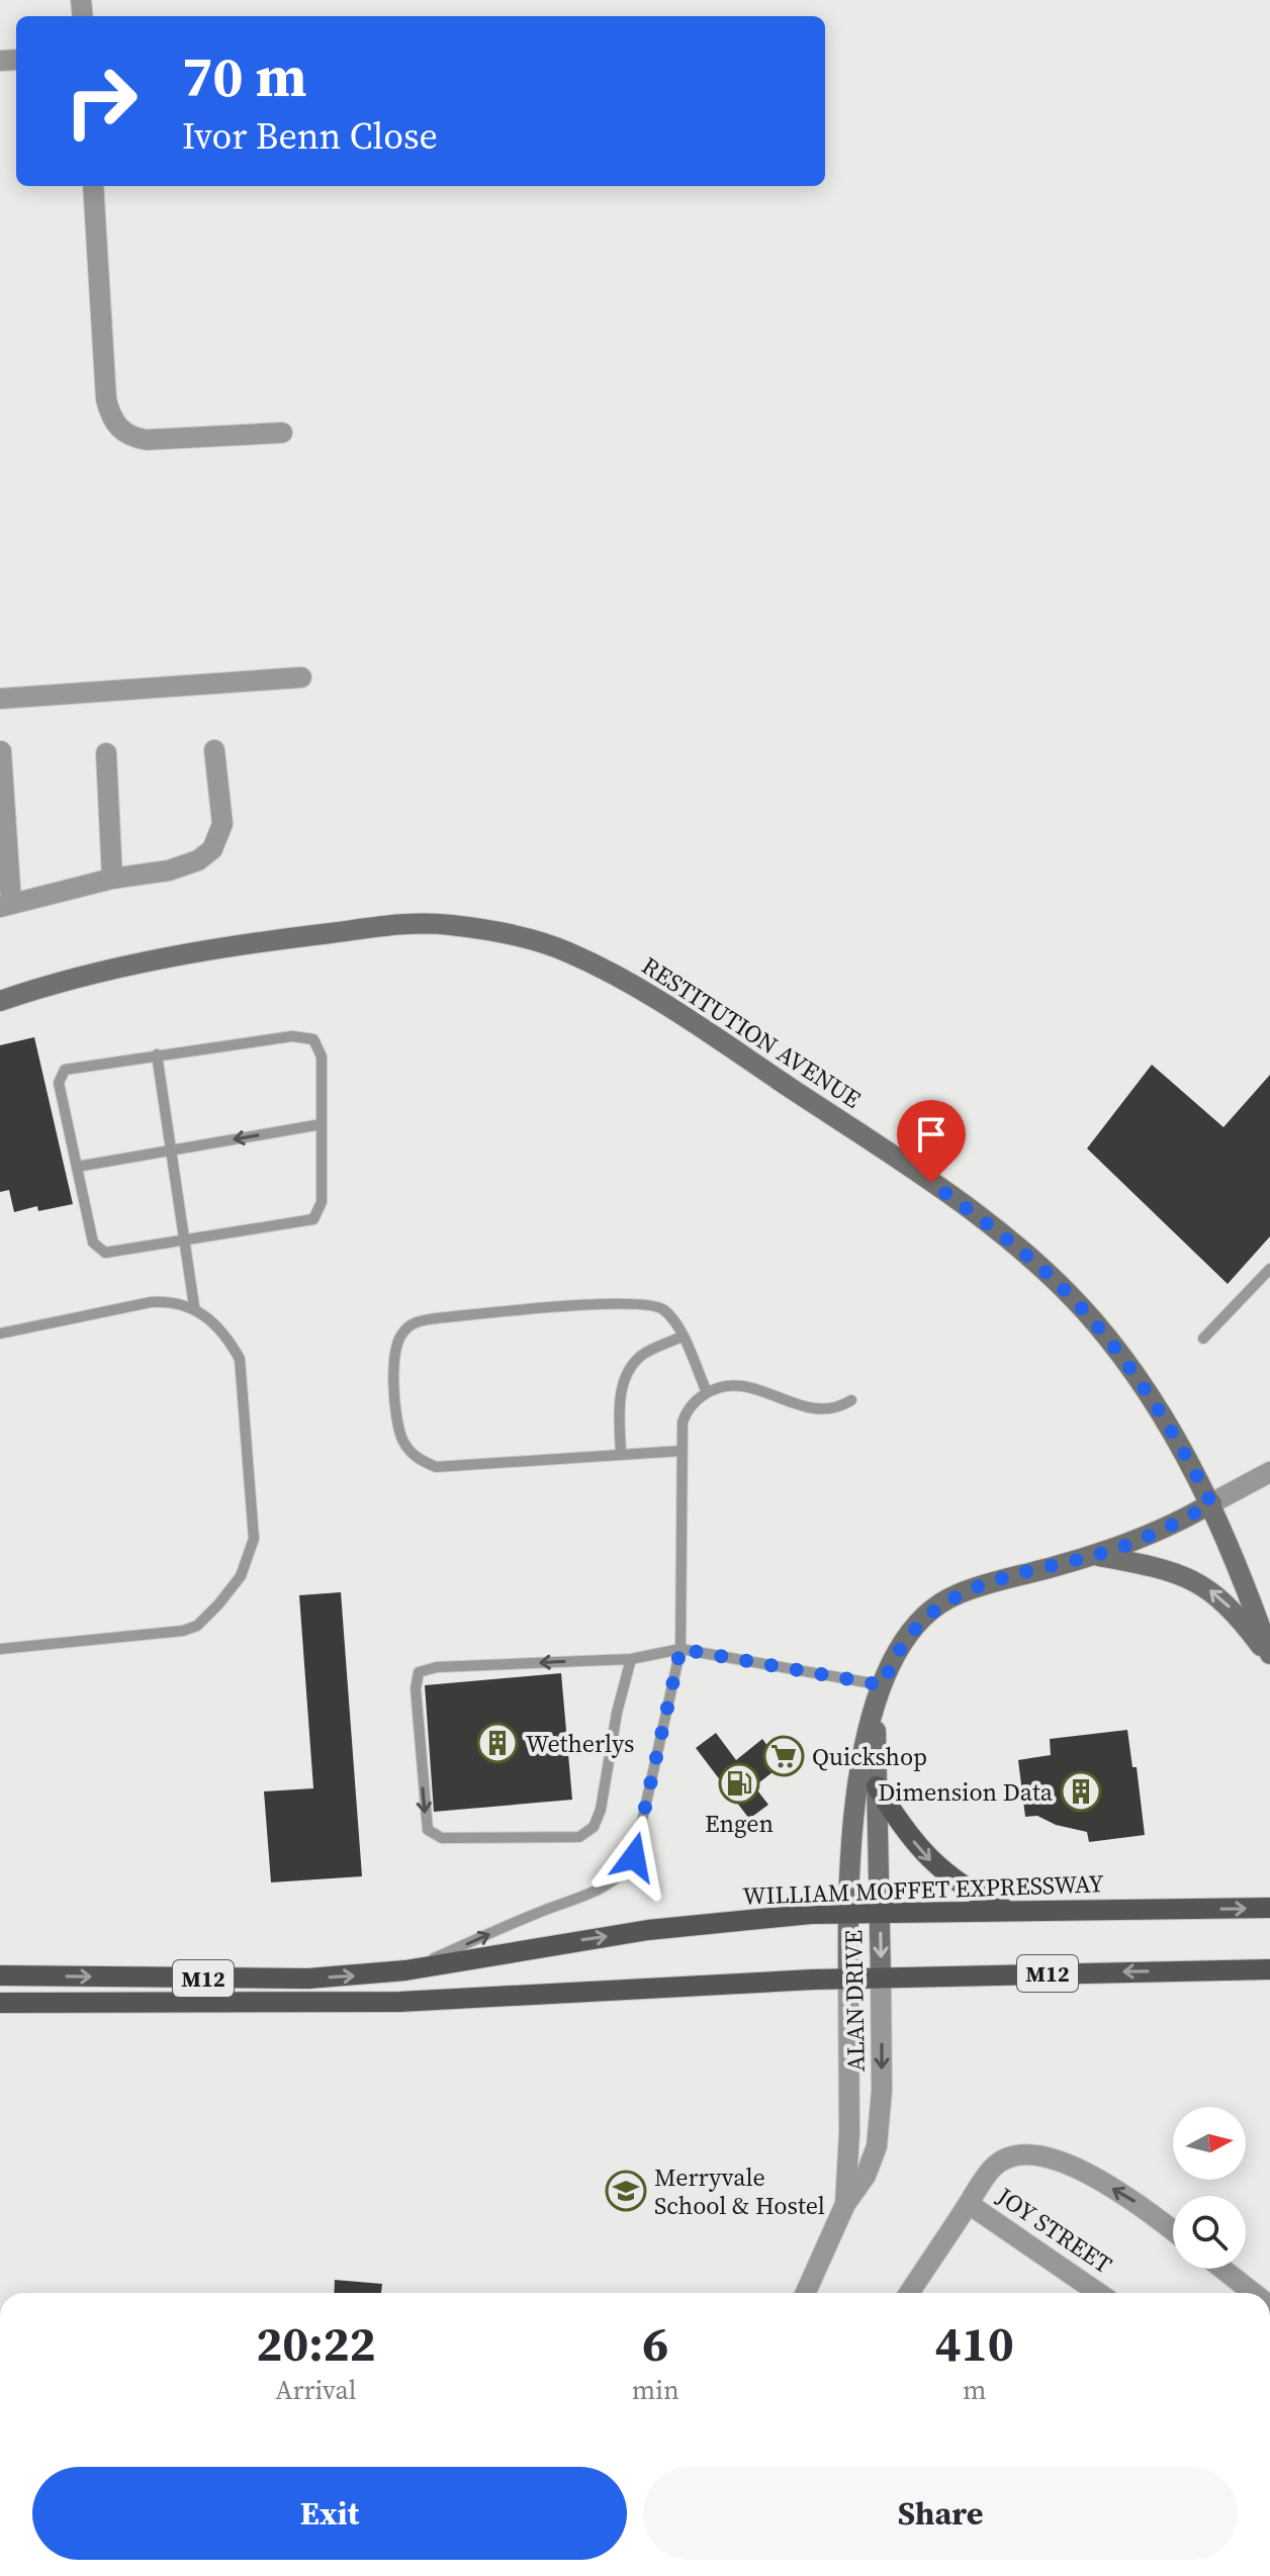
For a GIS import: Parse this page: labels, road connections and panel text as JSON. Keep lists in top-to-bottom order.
{
  "streets": {
    "main road": ["WILLIAM MOFFET EXPRESSWAY", "M12"],
    "street": ["RESTITUTION AVENUE", "ALAN DRIVE", "JOY STREET"]
  },
  "crossings": [
    ["WILLIAM MOFFET EXPRESSWAY", "ALAN DRIVE"],
    ["M12", "ALAN DRIVE"]
  ],
  "places": {
    "building": ["Wetherlys", "Dimension Data"],
    "supermarket": ["Quickshop"],
    "fuel station": ["Engen"],
    "school or university": ["Merryvale School & Hostel"]
  },
  "north": "right",
  "page": {
    "turn": ["70 m", "Ivor Benn Close"],
    "eta": [
      "20:22",
      "Arrival",
      "6",
      "min",
      "410",
      "m"
    ],
    "buttons": ["Exit", "Share"]
  }
}
